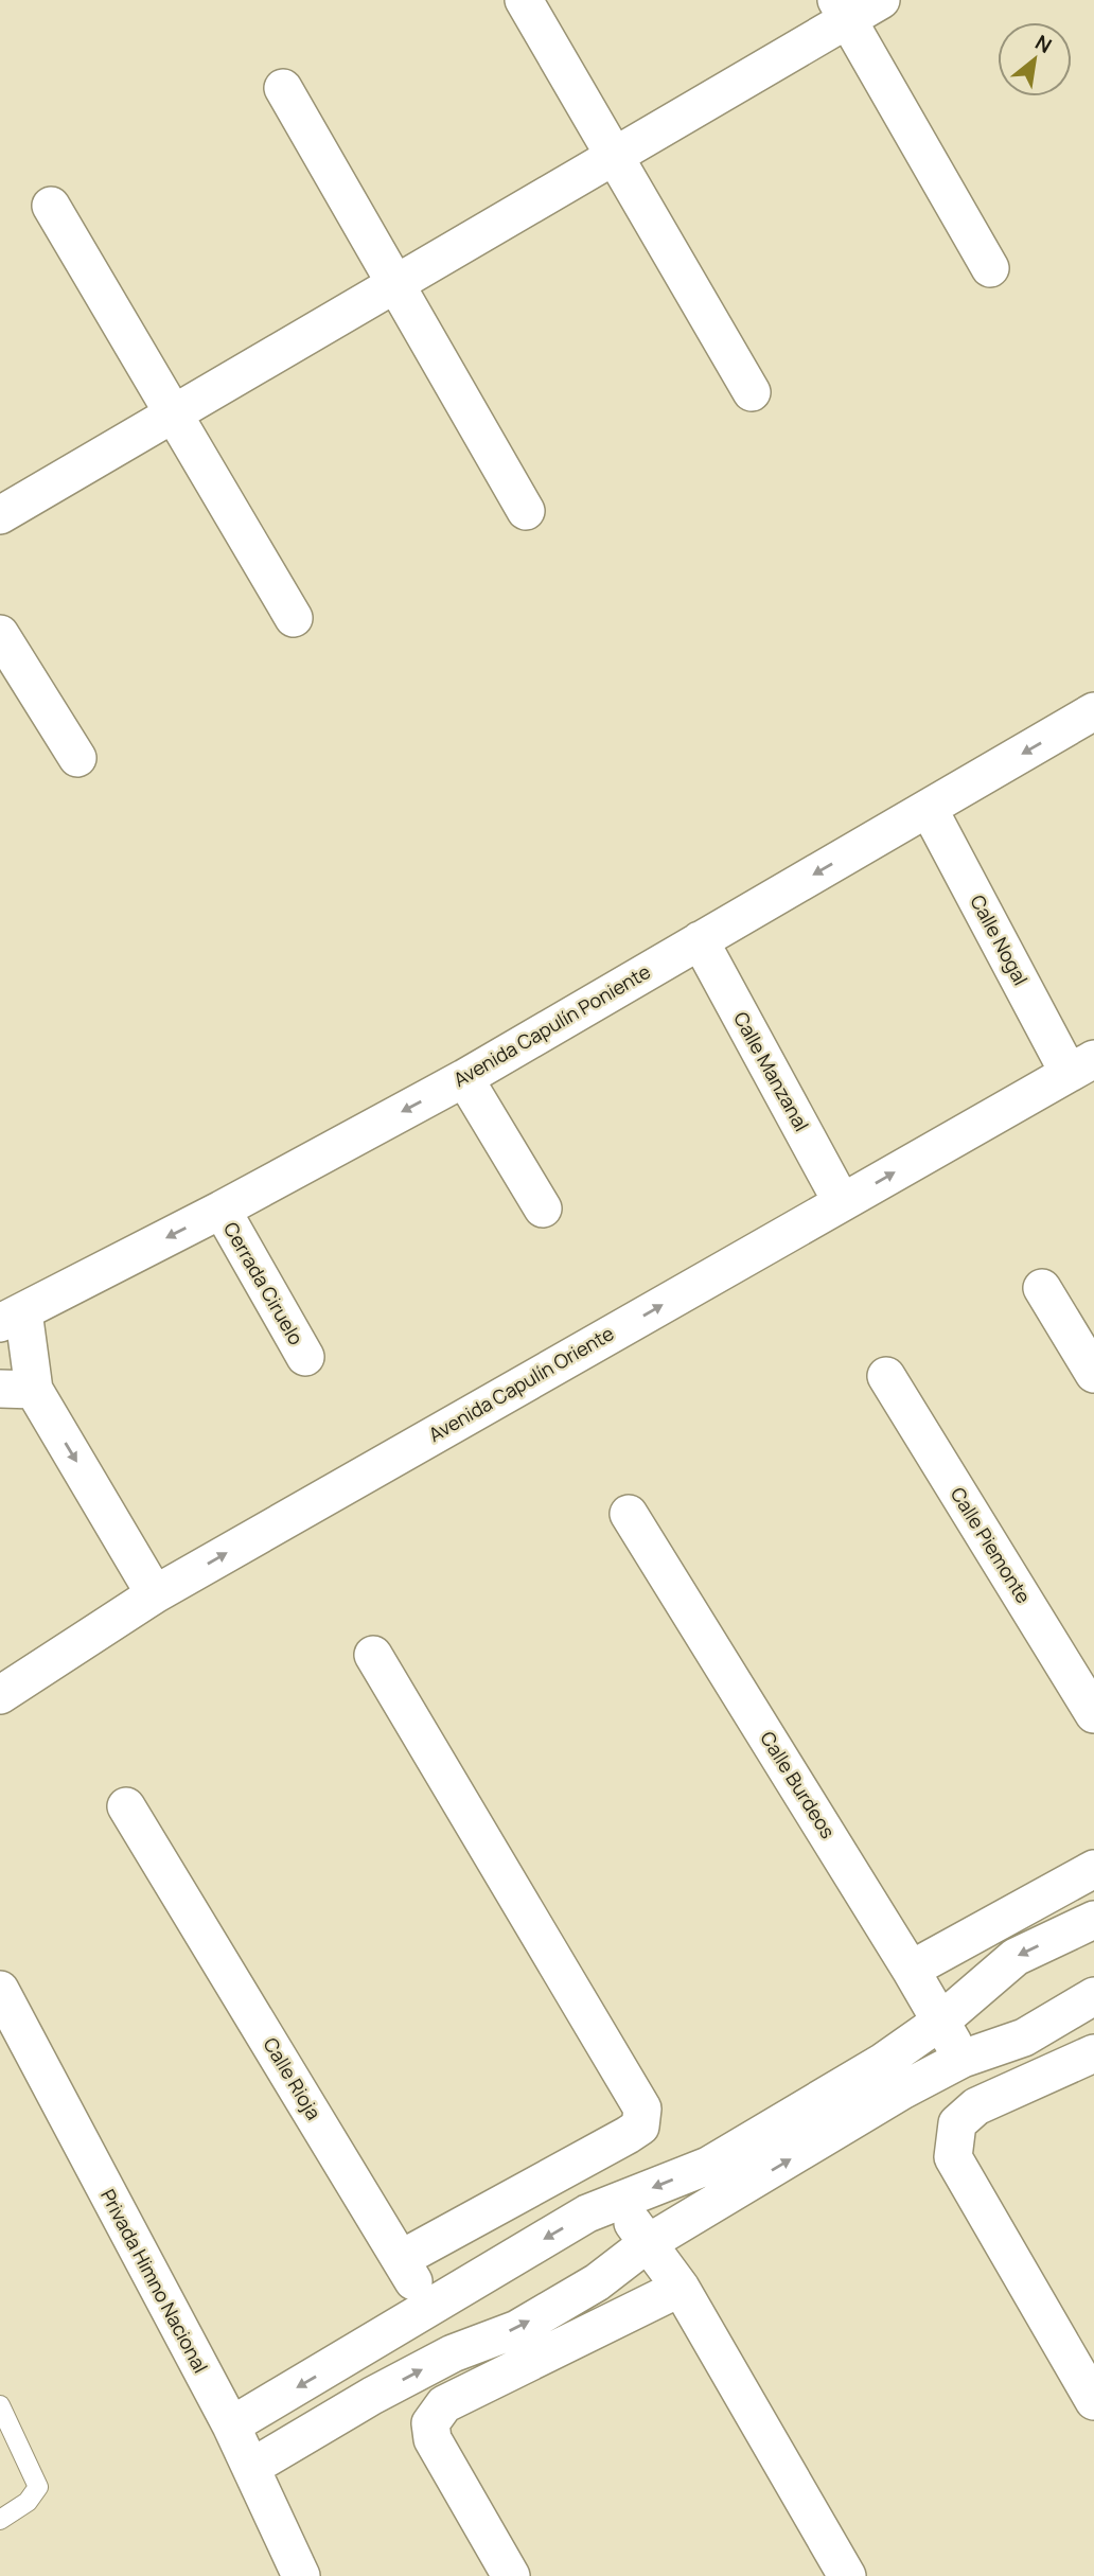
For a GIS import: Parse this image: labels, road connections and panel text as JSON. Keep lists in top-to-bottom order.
{
  "streets": {
    "street": [
      "Calle Nogal",
      "Avenida Capulín Poniente",
      "Calle Manzanal",
      "Cerrada Ciruelo",
      "Avenida Capulín Oriente",
      "Calle Piemonte",
      "Calle Burdeos",
      "Calle Rioja",
      "Privada Himno Nacional"
    ]
  },
  "crossings": [
    ["Calle Nogal", "Avenida Capulín Poniente"],
    ["Calle Nogal", "Avenida Capulín Oriente"],
    ["Avenida Capulín Poniente", "Calle Manzanal"],
    ["Avenida Capulín Poniente", "Cerrada Ciruelo"],
    ["Calle Manzanal", "Avenida Capulín Oriente"]
  ],
  "one_way": ["Avenida Capulín Poniente", "Avenida Capulín Oriente"],
  "north": "top right"
}
